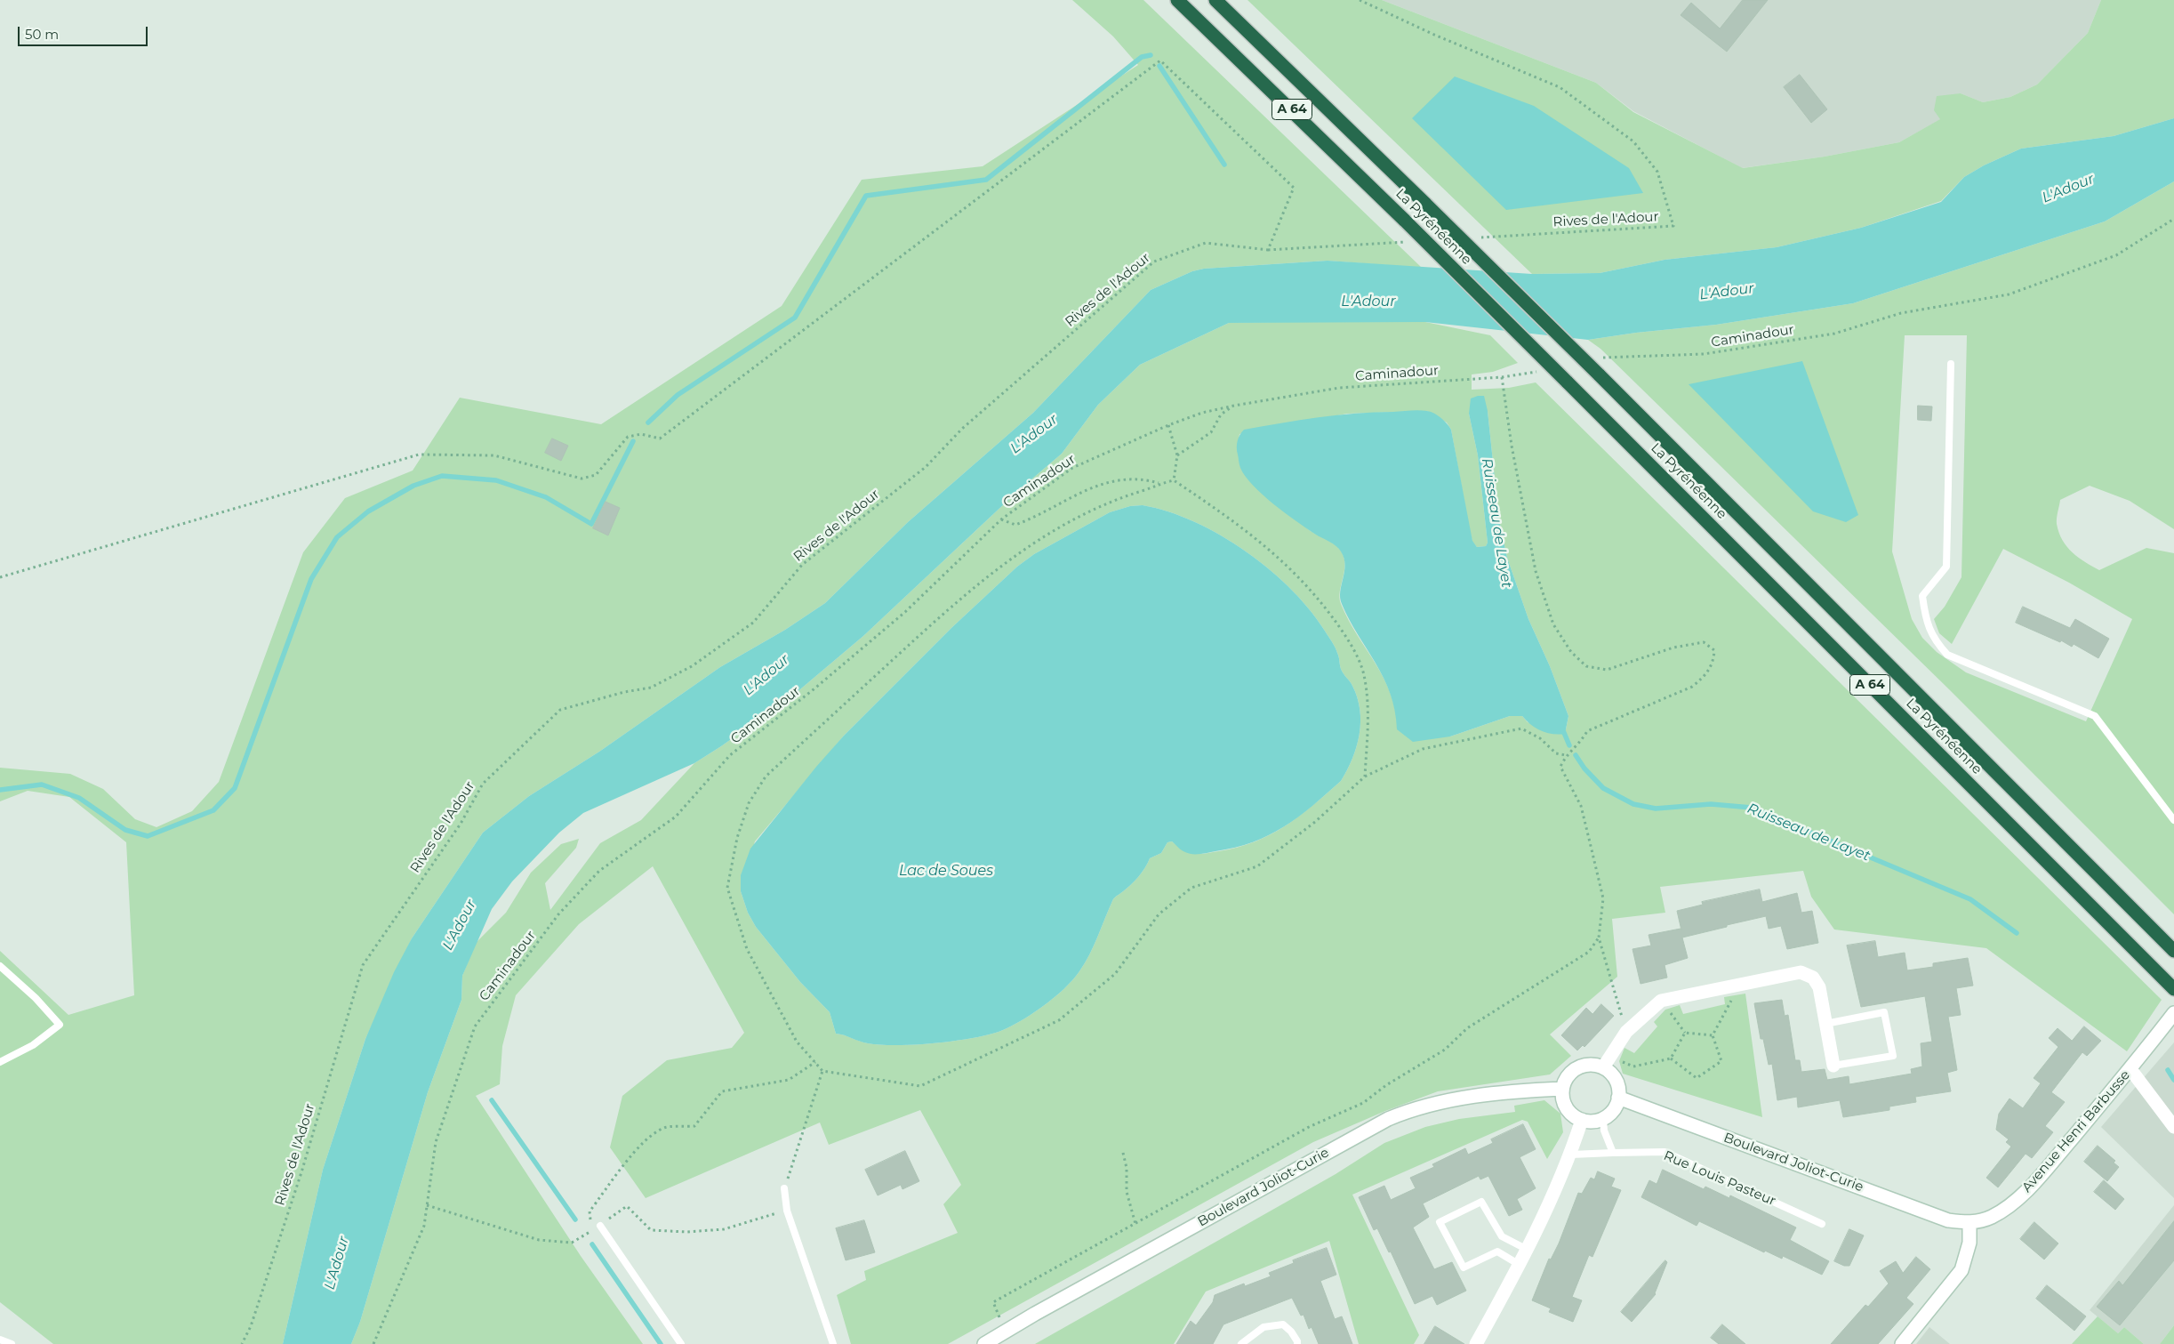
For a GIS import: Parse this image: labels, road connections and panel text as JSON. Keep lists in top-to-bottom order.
{
  "streets": {
    "highway": ["A 64", "La Pyrénéenne"],
    "main road": ["Avenue Henri Barbusse", "Boulevard Joliot-Curie"],
    "lane": ["Rue Louis Pasteur"],
    "path": ["Rives de l'Adour", "Caminadour"]
  },
  "crossings": [
    ["Avenue Henri Barbusse", "Boulevard Joliot-Curie"]
  ],
  "water": ["L'Adour", "Ruisseau de Layet", "Lac de Soues"],
  "scale_bar": "50 m"
}
